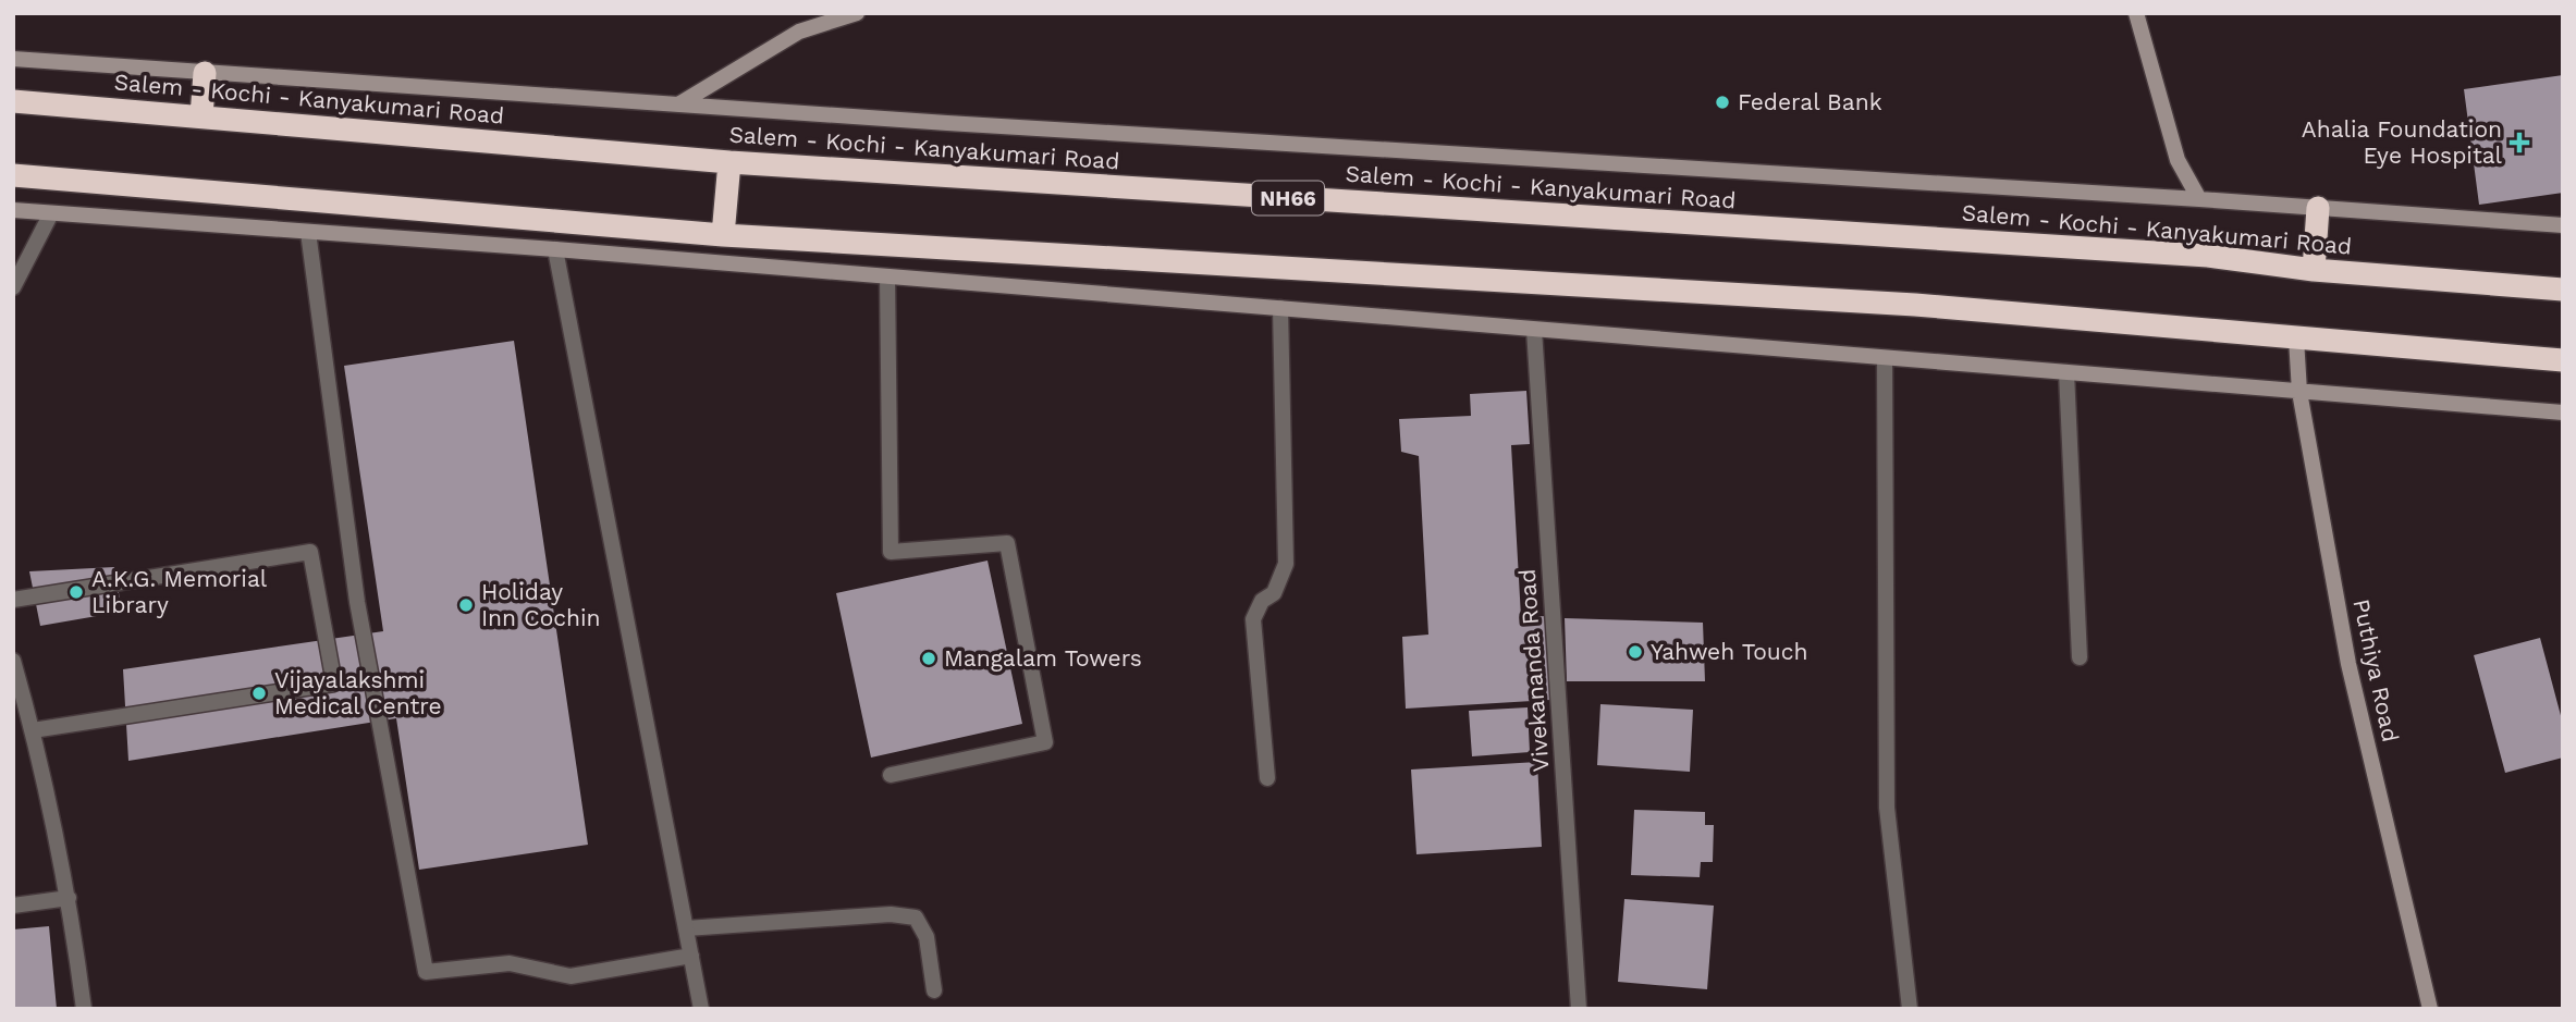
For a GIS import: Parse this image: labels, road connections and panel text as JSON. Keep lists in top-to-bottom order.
{
  "streets": {
    "highway": ["Salem - Kochi - Kanyakumari Road", "NH66"],
    "street": ["Vivekananda Road", "Puthiya Road"]
  },
  "places": {
    "other": [
      "Federal Bank",
      "A.K.G. Memorial Library",
      "Holiday Inn Cochin",
      "Yahweh Touch",
      "Mangalam Towers",
      "Vijayalakshmi Medical Centre"
    ],
    "health": ["Ahalia Foundation Eye Hospital"]
  }
}
